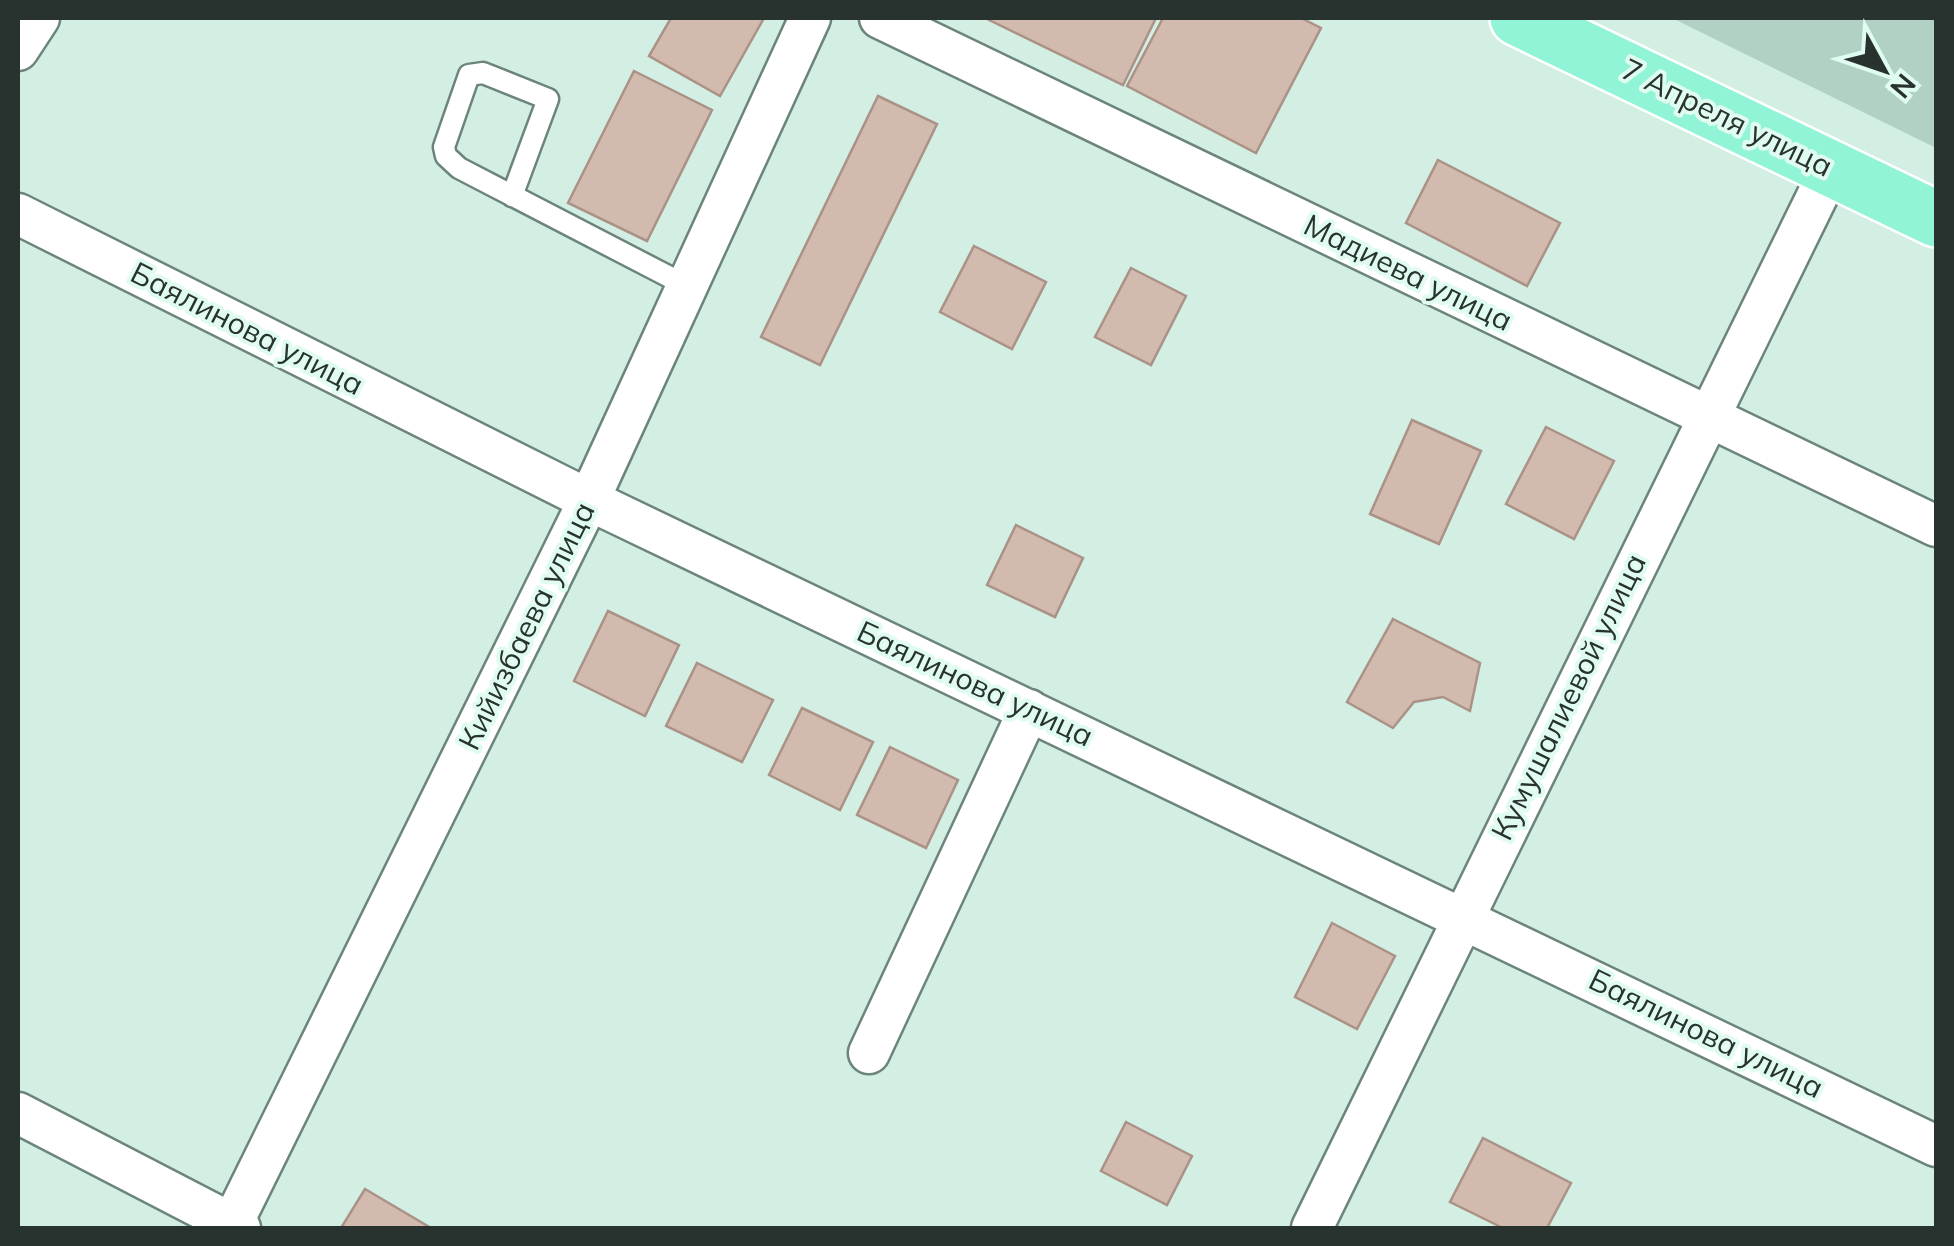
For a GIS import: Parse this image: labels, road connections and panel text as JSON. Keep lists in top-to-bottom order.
{
  "streets": {
    "main road": ["7 Апреля улица"],
    "street": [
      "Мадиева улица",
      "Баялинова улица",
      "Кийизбаева улица",
      "Кумушалиевой улица"
    ]
  },
  "crossings": [
    ["7 Апреля улица", "Кумушалиевой улица"],
    ["Мадиева улица", "Кумушалиевой улица"],
    ["Баялинова улица", "Кийизбаева улица"],
    ["Баялинова улица", "Кумушалиевой улица"]
  ],
  "north": "bottom right"
}
